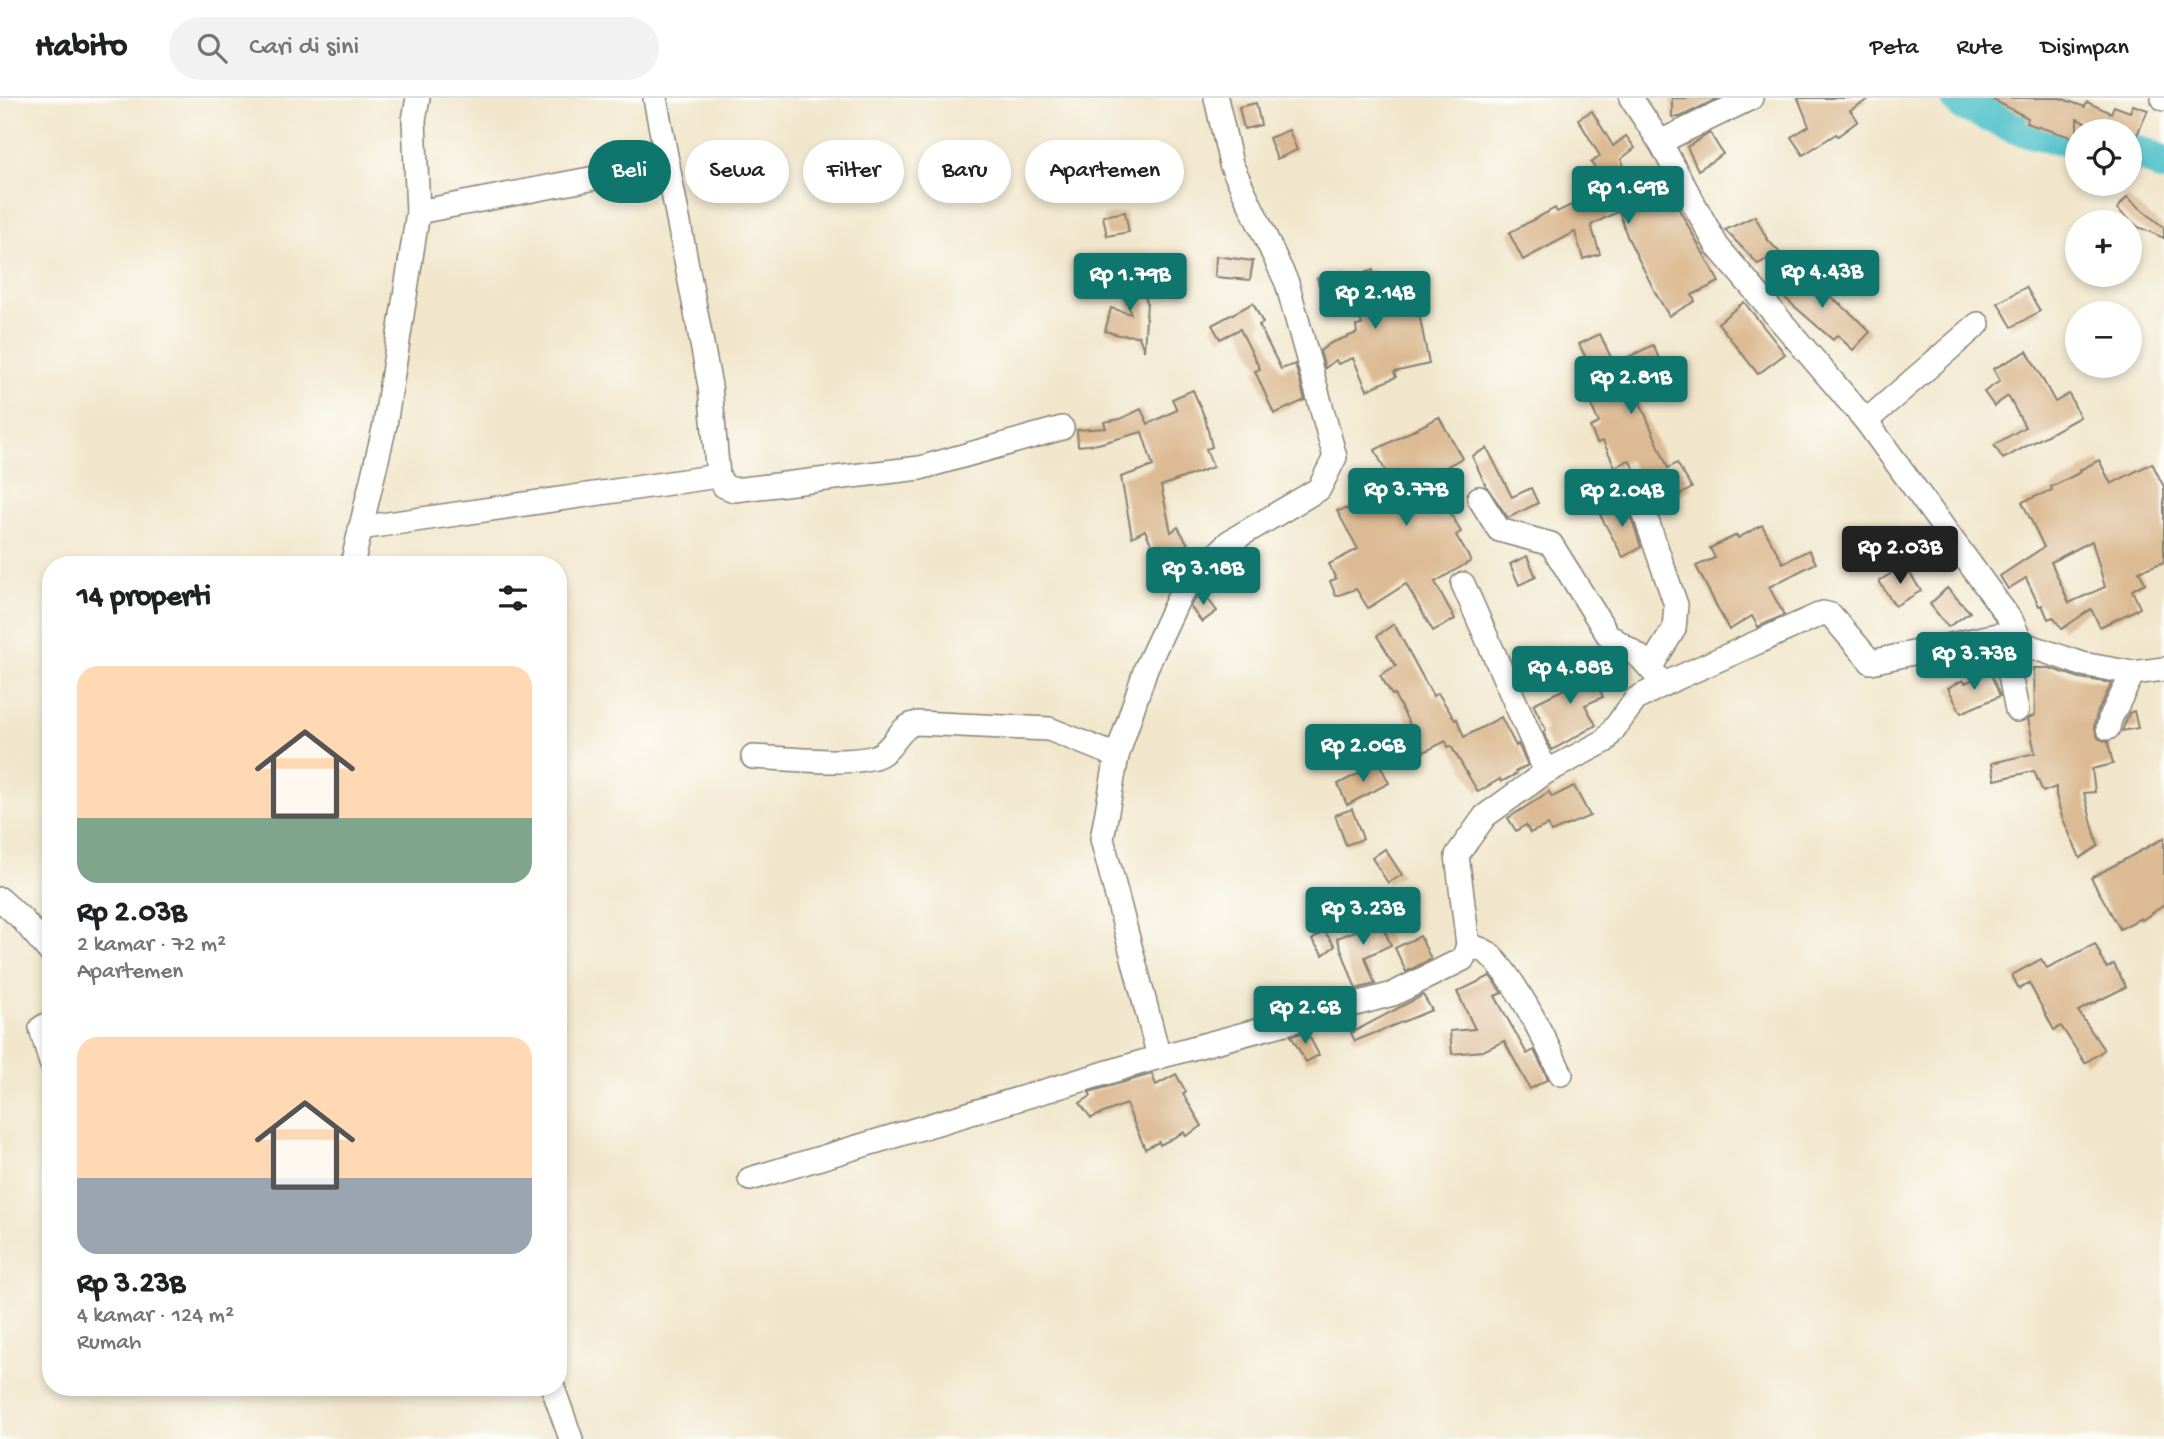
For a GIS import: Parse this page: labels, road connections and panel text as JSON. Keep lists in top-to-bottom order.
{
  "page": {
    "header": "Habito",
    "search": "Cari di sini",
    "nav": ["Peta", "Rute", "Disimpan"],
    "map_buttons": ["+", "−"],
    "chip": [
      "Beli",
      "Sewa",
      "Filter",
      "Baru",
      "Apartemen"
    ],
    "price": [
      "Rp 1.69B",
      "Rp 4.43B",
      "Rp 1.79B",
      "Rp 2.14B",
      "Rp 2.81B",
      "Rp 3.77B",
      "Rp 2.04B",
      "Rp 2.03B",
      "Rp 3.18B",
      "Rp 3.73B",
      "Rp 4.88B",
      "Rp 2.06B",
      "Rp 3.23B",
      "Rp 2.6B"
    ],
    "heading": "14 properti",
    "list": [
      {
        "name": "Rp 2.03B",
        "note": "2 kamar · 72 m² · Apartemen"
      },
      {
        "name": "Rp 3.23B",
        "note": "4 kamar · 124 m² · Rumah"
      }
    ]
  }
}
